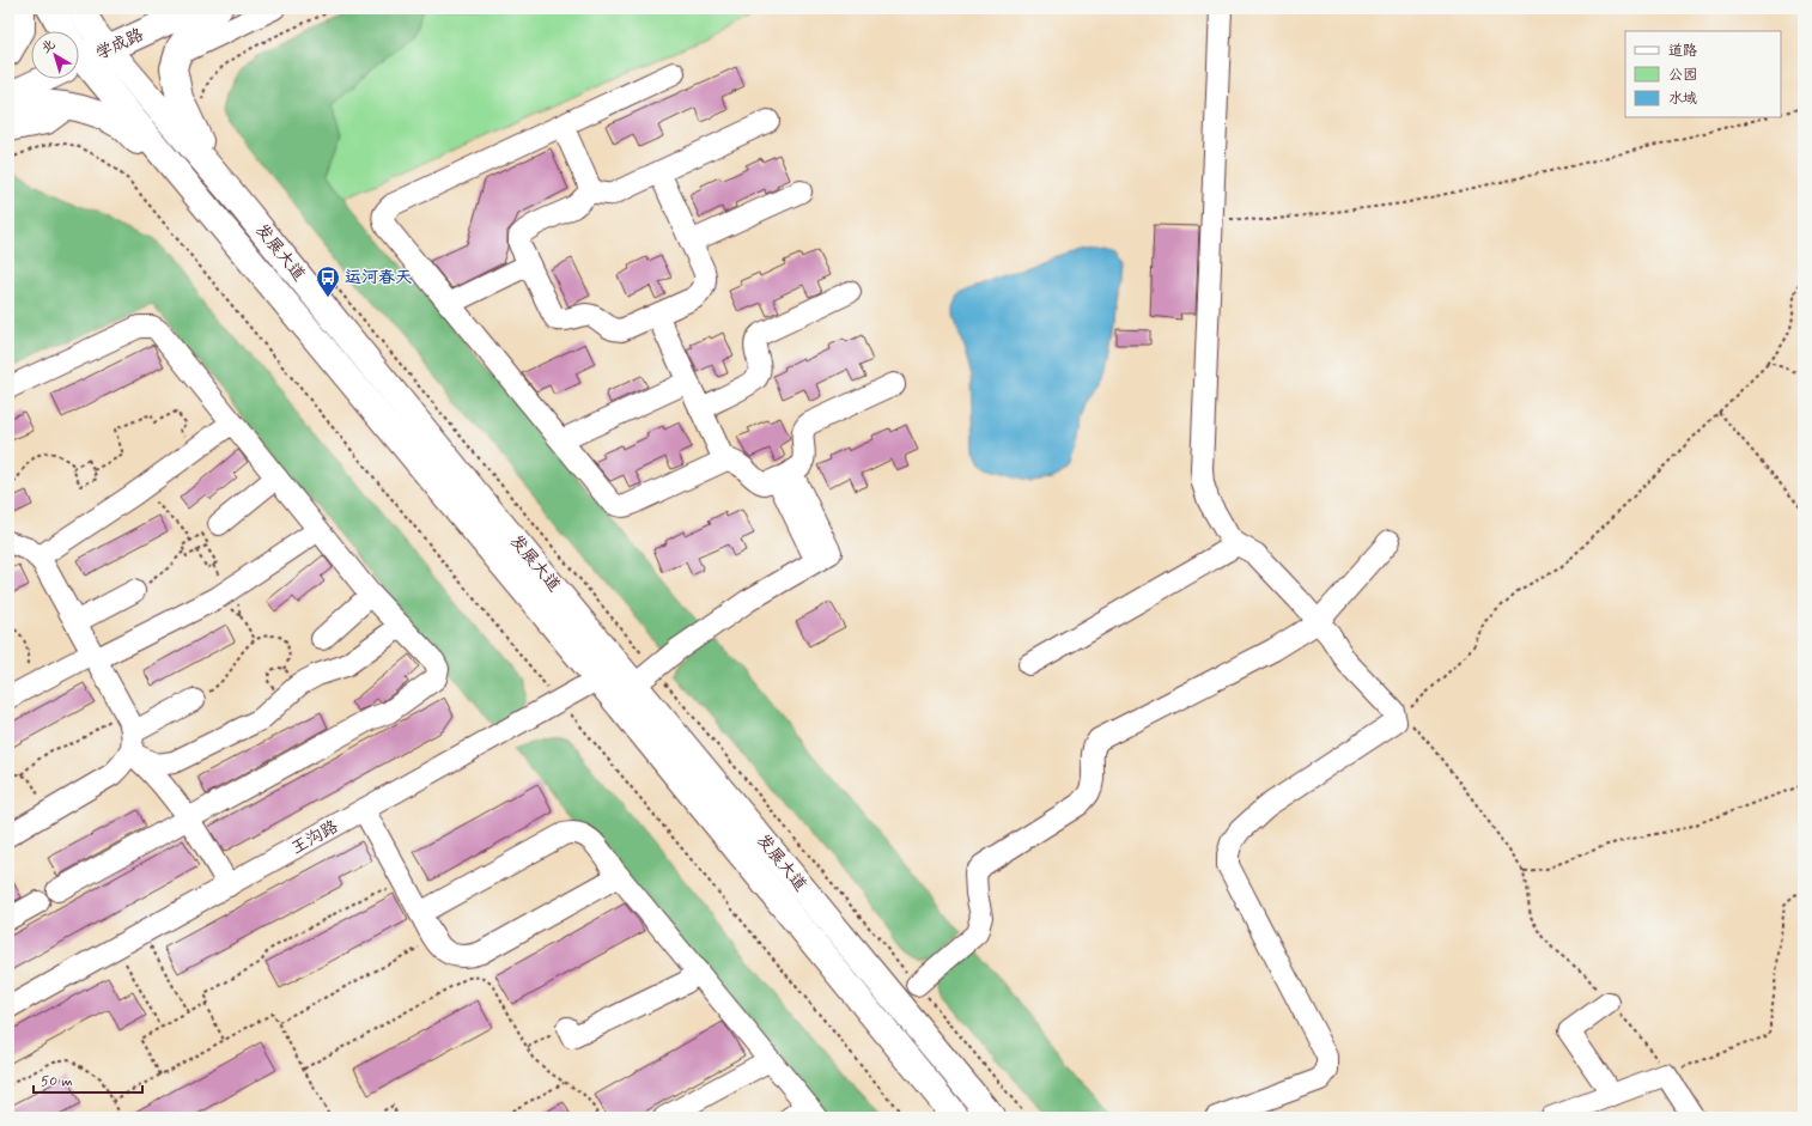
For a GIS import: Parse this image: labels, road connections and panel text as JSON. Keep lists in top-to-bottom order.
{
  "streets": {
    "main road": ["学成路", "发展大道"],
    "street": ["王沟路"]
  },
  "crossings": [
    ["学成路", "发展大道"],
    ["发展大道", "王沟路"]
  ],
  "places": {
    "bus stop": ["运河春天"]
  },
  "legend": ["道路", "公园", "水域"],
  "scale_bar": "50 m",
  "north": "top left"
}
